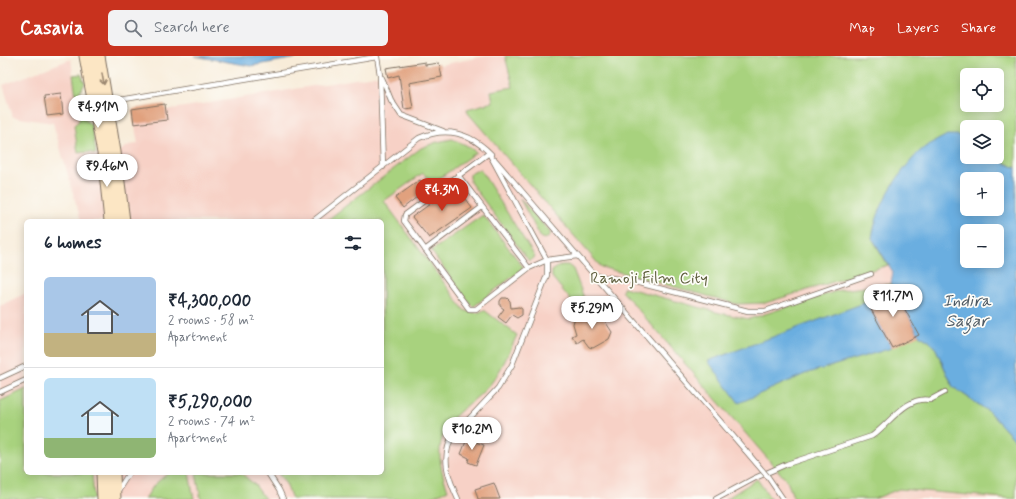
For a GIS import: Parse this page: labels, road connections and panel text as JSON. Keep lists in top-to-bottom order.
{
  "water": ["Indira Sagar"],
  "parks": ["Ramoji Film City"],
  "page": {
    "header": "Casavia",
    "search": "Search here",
    "nav": ["Map", "Layers", "Share"],
    "map_buttons": ["+", "−"],
    "price": [
      "₹4.91M",
      "₹9.46M",
      "₹4.3M",
      "₹11.7M",
      "₹5.29M",
      "₹10.2M"
    ],
    "heading": "6 homes",
    "list": [
      {
        "name": "₹4,300,000",
        "note": "2 rooms · 58 m² · Apartment"
      },
      {
        "name": "₹5,290,000",
        "note": "2 rooms · 74 m² · Apartment"
      }
    ]
  }
}
